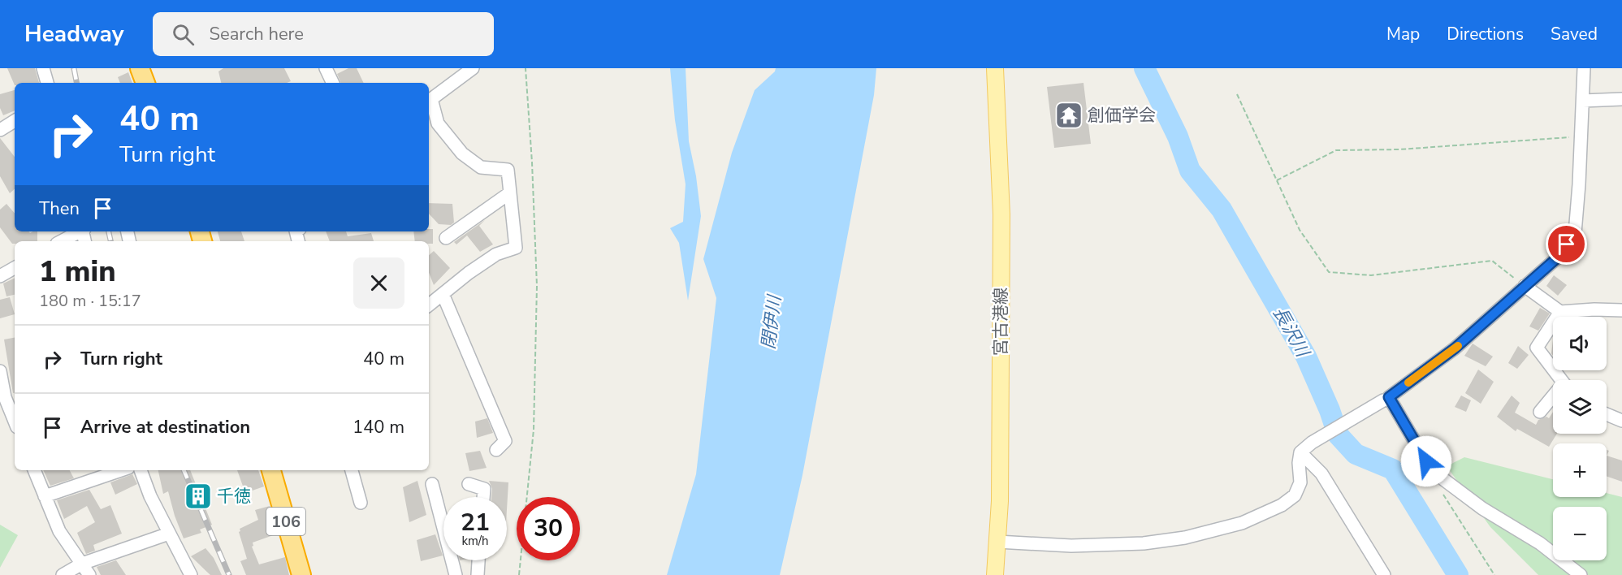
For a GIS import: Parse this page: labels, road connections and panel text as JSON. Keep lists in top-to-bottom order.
{
  "streets": {
    "highway": ["106"],
    "main road": ["宮古港線"]
  },
  "water": ["閉伊川", "長沢川"],
  "places": {
    "temple": ["創価学会"],
    "building": ["千徳"]
  },
  "page": {
    "header": "Headway",
    "search": "Search here",
    "nav": ["Map", "Directions", "Saved"],
    "turn": ["40 m", "Turn right"],
    "then": "Then",
    "heading": ["1 min", "180 m · 15:17"],
    "map_buttons": ["+", "−"],
    "list": [
      {
        "name": "Turn right",
        "value": "40 m"
      },
      {
        "name": "Arrive at destination",
        "value": "140 m"
      }
    ],
    "speed": "21 km/h",
    "limit": "30"
  }
}
